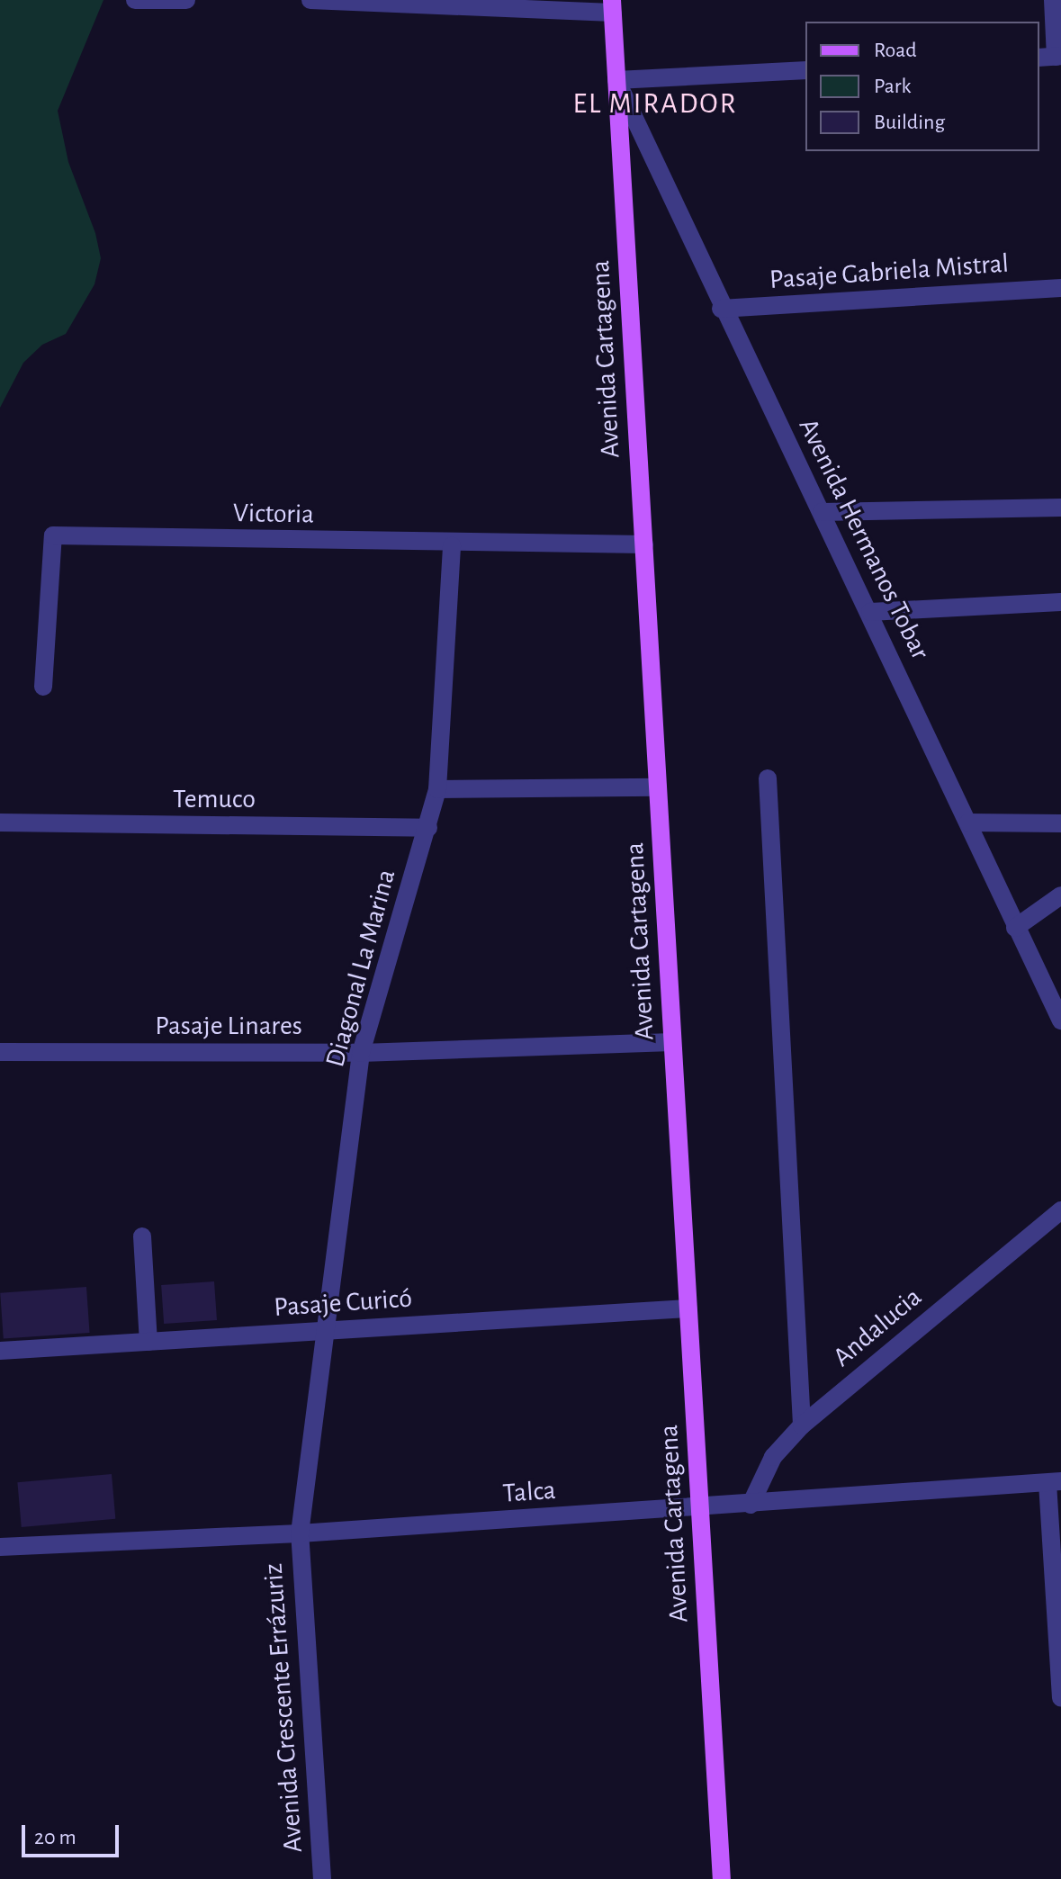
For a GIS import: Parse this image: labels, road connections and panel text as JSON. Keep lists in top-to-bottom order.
{
  "streets": {
    "main road": ["Avenida Cartagena"],
    "street": [
      "Pasaje Gabriela Mistral",
      "Victoria",
      "Avenida Hermanos Tobar",
      "Temuco",
      "Diagonal La Marina",
      "Pasaje Linares",
      "Pasaje Curicó",
      "Andalucia",
      "Talca",
      "Avenida Crescente Errázuriz"
    ]
  },
  "crossings": [
    ["Pasaje Gabriela Mistral", "Avenida Hermanos Tobar"],
    ["Avenida Cartagena", "Victoria"],
    ["Avenida Cartagena", "Avenida Hermanos Tobar"],
    ["Avenida Cartagena", "Pasaje Linares"],
    ["Avenida Cartagena", "Pasaje Curicó"],
    ["Avenida Cartagena", "Talca"],
    ["Victoria", "Diagonal La Marina"],
    ["Temuco", "Diagonal La Marina"],
    ["Diagonal La Marina", "Pasaje Linares"],
    ["Diagonal La Marina", "Pasaje Curicó"],
    ["Diagonal La Marina", "Talca"],
    ["Diagonal La Marina", "Avenida Crescente Errázuriz"],
    ["Andalucia", "Talca"],
    ["Talca", "Avenida Crescente Errázuriz"]
  ],
  "districts": ["EL MIRADOR"],
  "legend": ["Road", "Park", "Building"],
  "scale_bar": "20 m"
}
